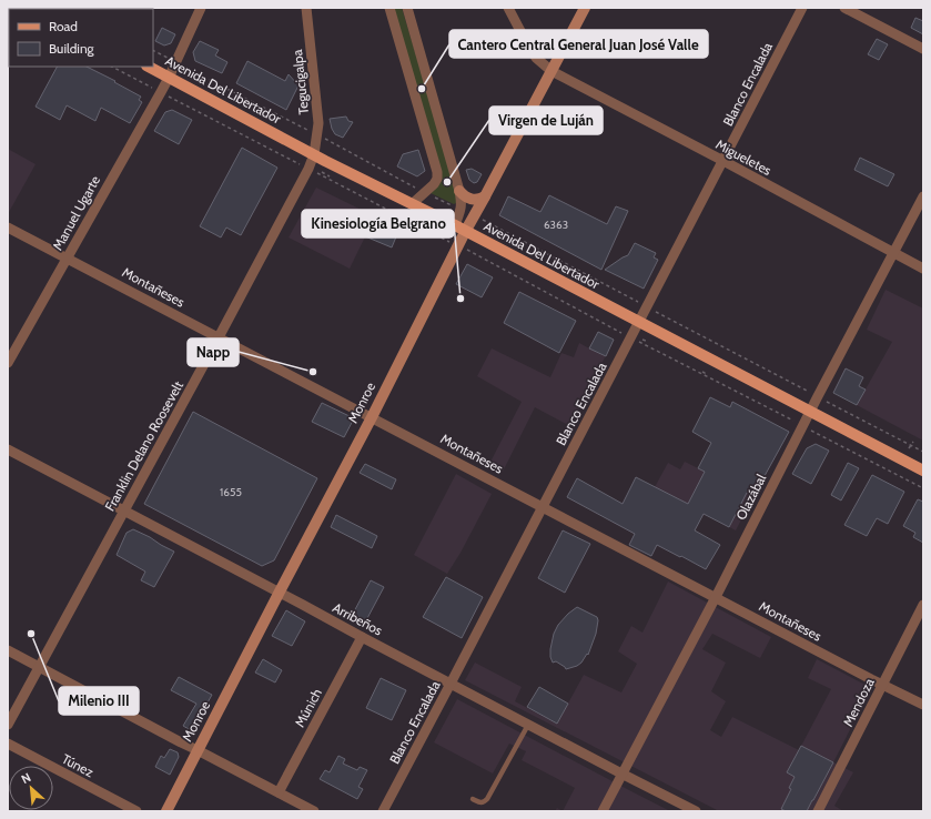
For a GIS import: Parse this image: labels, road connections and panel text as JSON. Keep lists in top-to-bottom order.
{
  "streets": {
    "main road": ["Avenida Del Libertador", "Monroe"],
    "street": [
      "Tegucigalpa",
      "Blanco Encalada",
      "Migueletes",
      "Manuel Ugarte",
      "Montañeses",
      "Franklin Delano Roosevelt",
      "Olazábal",
      "Arribeños",
      "Mendoza",
      "Múnich",
      "Túnez"
    ]
  },
  "crossings": [
    ["Tegucigalpa", "Avenida Del Libertador"],
    ["Tegucigalpa", "Franklin Delano Roosevelt"],
    ["Blanco Encalada", "Avenida Del Libertador"],
    ["Blanco Encalada", "Migueletes"],
    ["Blanco Encalada", "Montañeses"],
    ["Blanco Encalada", "Arribeños"],
    ["Avenida Del Libertador", "Manuel Ugarte"],
    ["Avenida Del Libertador", "Monroe"],
    ["Avenida Del Libertador", "Franklin Delano Roosevelt"],
    ["Avenida Del Libertador", "Olazábal"],
    ["Migueletes", "Monroe"],
    ["Migueletes", "Olazábal"],
    ["Manuel Ugarte", "Montañeses"],
    ["Montañeses", "Monroe"],
    ["Montañeses", "Franklin Delano Roosevelt"],
    ["Montañeses", "Olazábal"],
    ["Montañeses", "Mendoza"],
    ["Monroe", "Arribeños"],
    ["Franklin Delano Roosevelt", "Arribeños"],
    ["Olazábal", "Arribeños"],
    ["Arribeños", "Múnich"]
  ],
  "places": [
    "Cantero Central General Juan José Valle",
    "Virgen de Luján",
    "Kinesiología Belgrano",
    "Napp",
    "Milenio III"
  ],
  "house_numbers": ["6363", "1655"],
  "legend": ["Road", "Building"],
  "north": "top left"
}
